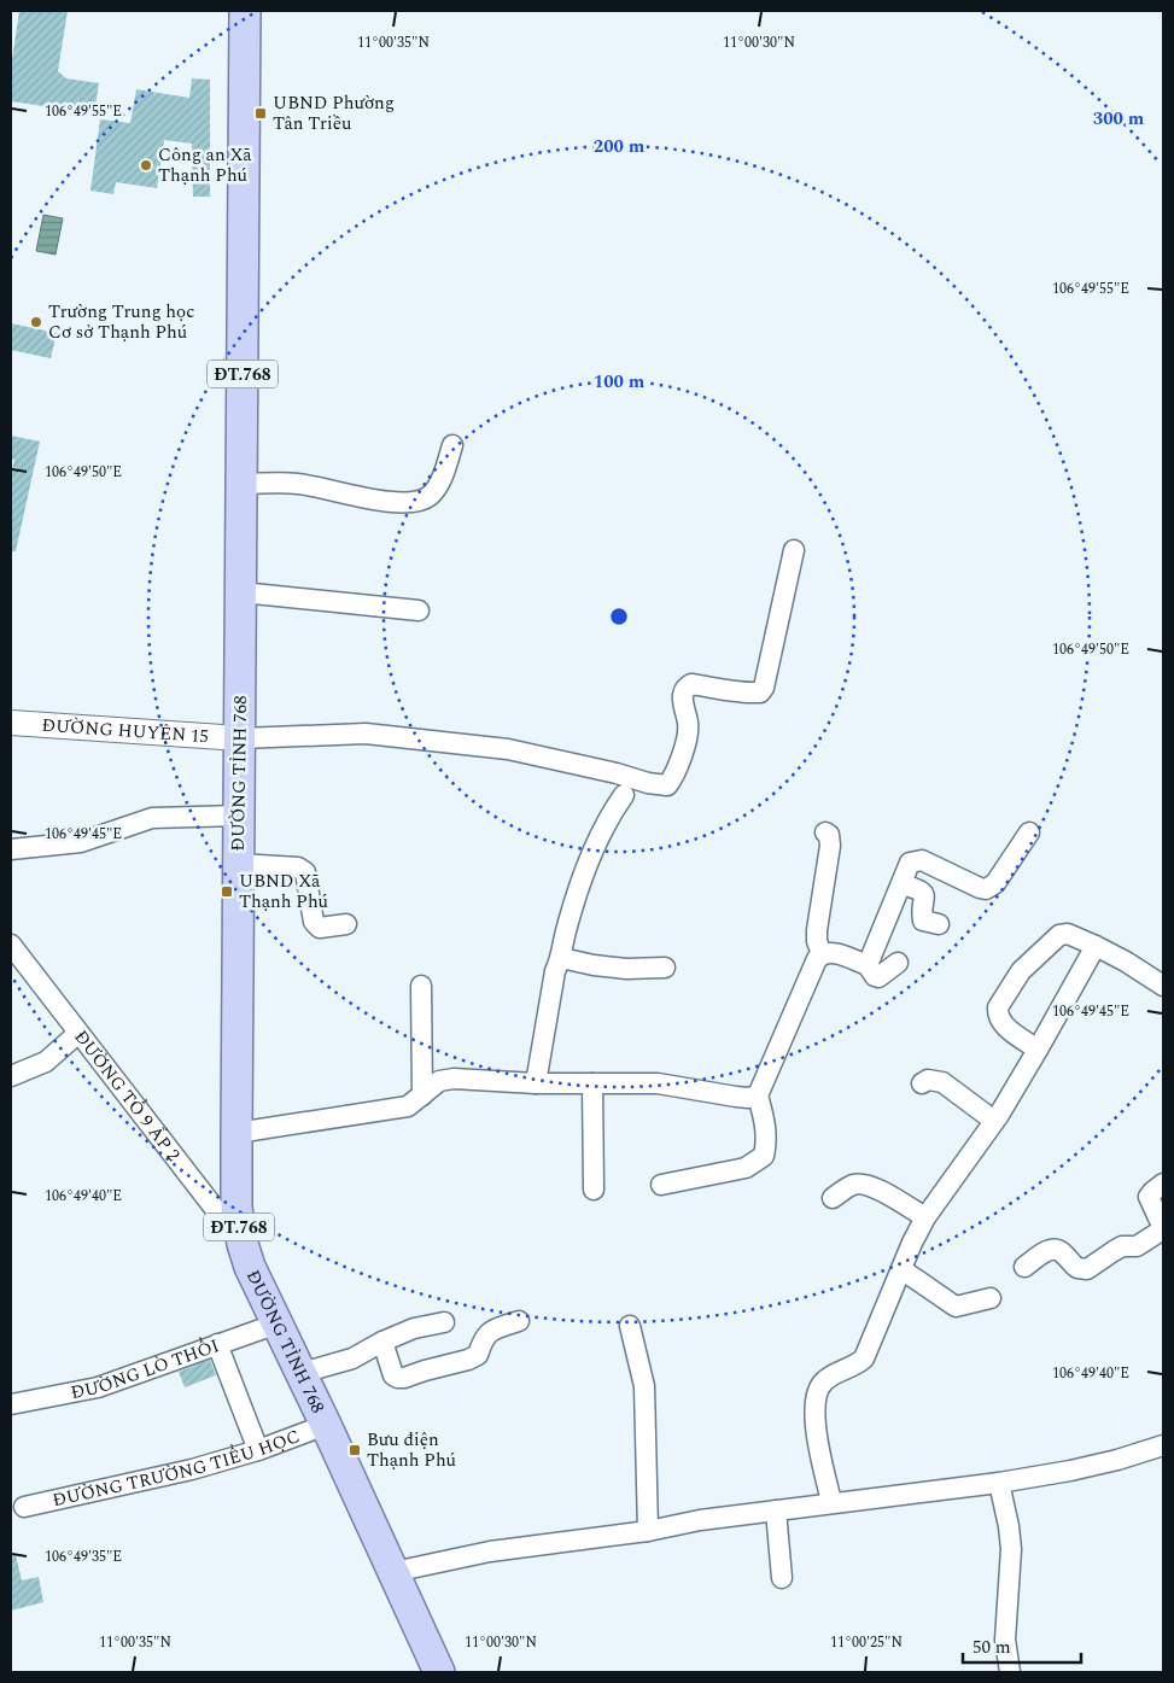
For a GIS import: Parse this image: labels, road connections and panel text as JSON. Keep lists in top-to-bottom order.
{
  "streets": {
    "main road": ["ĐT.768", "ĐƯỜNG TỈNH 768"],
    "street": [
      "ĐƯỜNG HUYỆN 15",
      "ĐƯỜNG TỔ 9 ẤP 2",
      "ĐƯỜNG LÒ THỔI",
      "ĐƯỜNG TRƯỜNG TIỂU HỌC"
    ]
  },
  "crossings": [
    ["ĐƯỜNG HUYỆN 15", "ĐƯỜNG TỈNH 768"],
    ["ĐƯỜNG TỈNH 768", "ĐƯỜNG TỔ 9 ẤP 2"],
    ["ĐƯỜNG TỈNH 768", "ĐƯỜNG LÒ THỔI"],
    ["ĐƯỜNG TỈNH 768", "ĐƯỜNG TRƯỜNG TIỂU HỌC"]
  ],
  "places": {
    "transit": ["UBND Phường Tân Triều", "UBND Xã Thạnh Phú", "Bưu điện Thạnh Phú"],
    "other": ["Công an Xã Thạnh Phú", "Trường Trung học Cơ sở Thạnh Phú"]
  },
  "scale_bar": "50 m",
  "coordinates": [
    "11°00'35\"N",
    "11°00'30\"N",
    "106°49'55\"E",
    "106°49'50\"E",
    "106°49'45\"E",
    "106°49'40\"E",
    "106°49'35\"E",
    "11°00'25\"N"
  ],
  "rings": ["300 m", "200 m", "100 m"]
}
